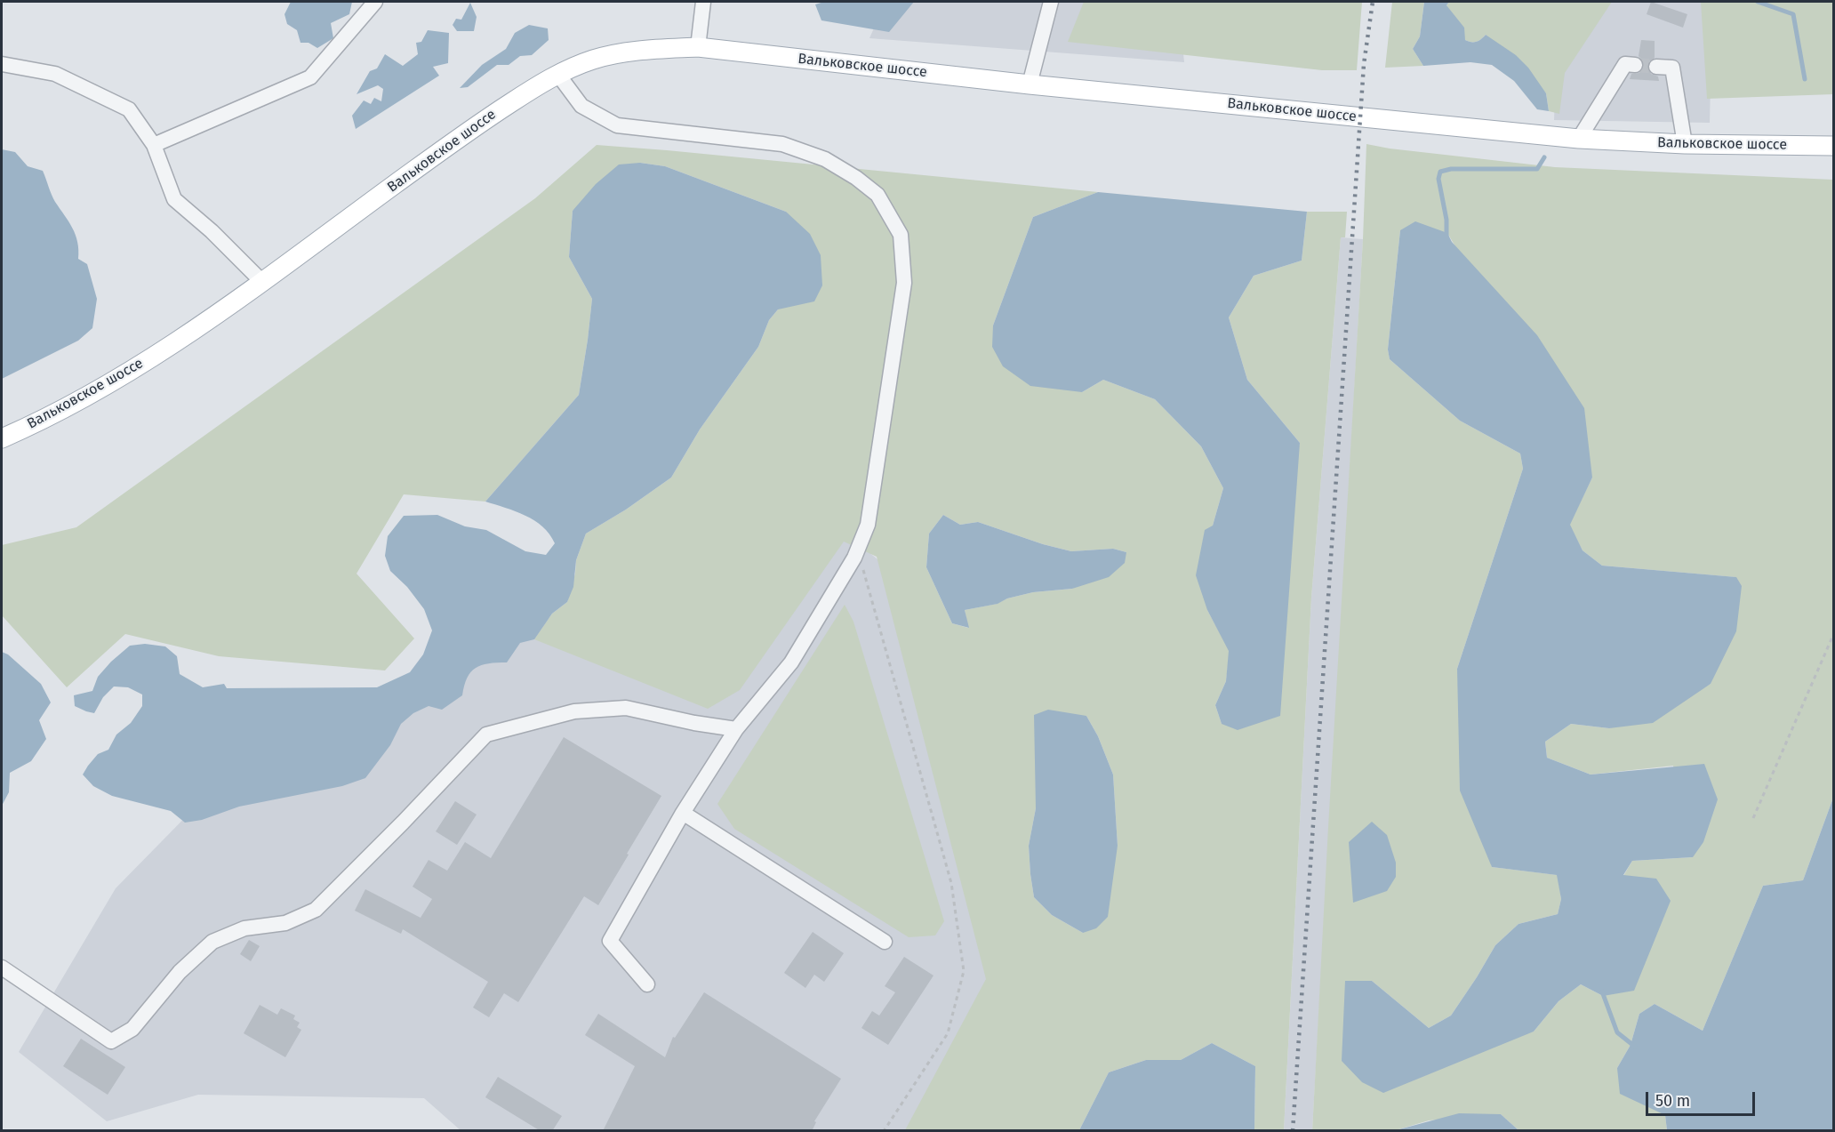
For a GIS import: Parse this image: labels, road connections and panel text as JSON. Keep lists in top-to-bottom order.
{
  "streets": {
    "main road": ["Вальковское шоссе"]
  },
  "scale_bar": "50 m"
}
